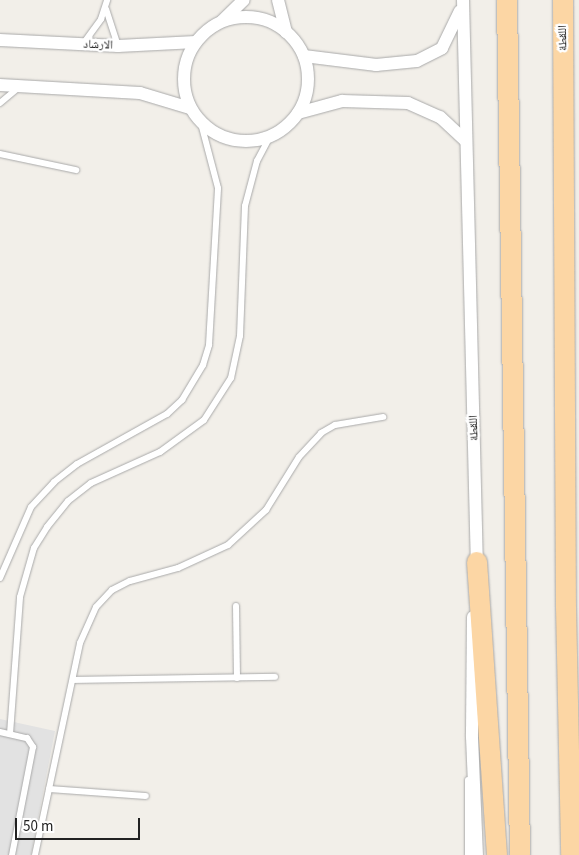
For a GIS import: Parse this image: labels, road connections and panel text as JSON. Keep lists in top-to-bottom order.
{
  "streets": {
    "main road": ["اللقطة"],
    "street": ["الارشاد"]
  },
  "scale_bar": "50 m"
}
